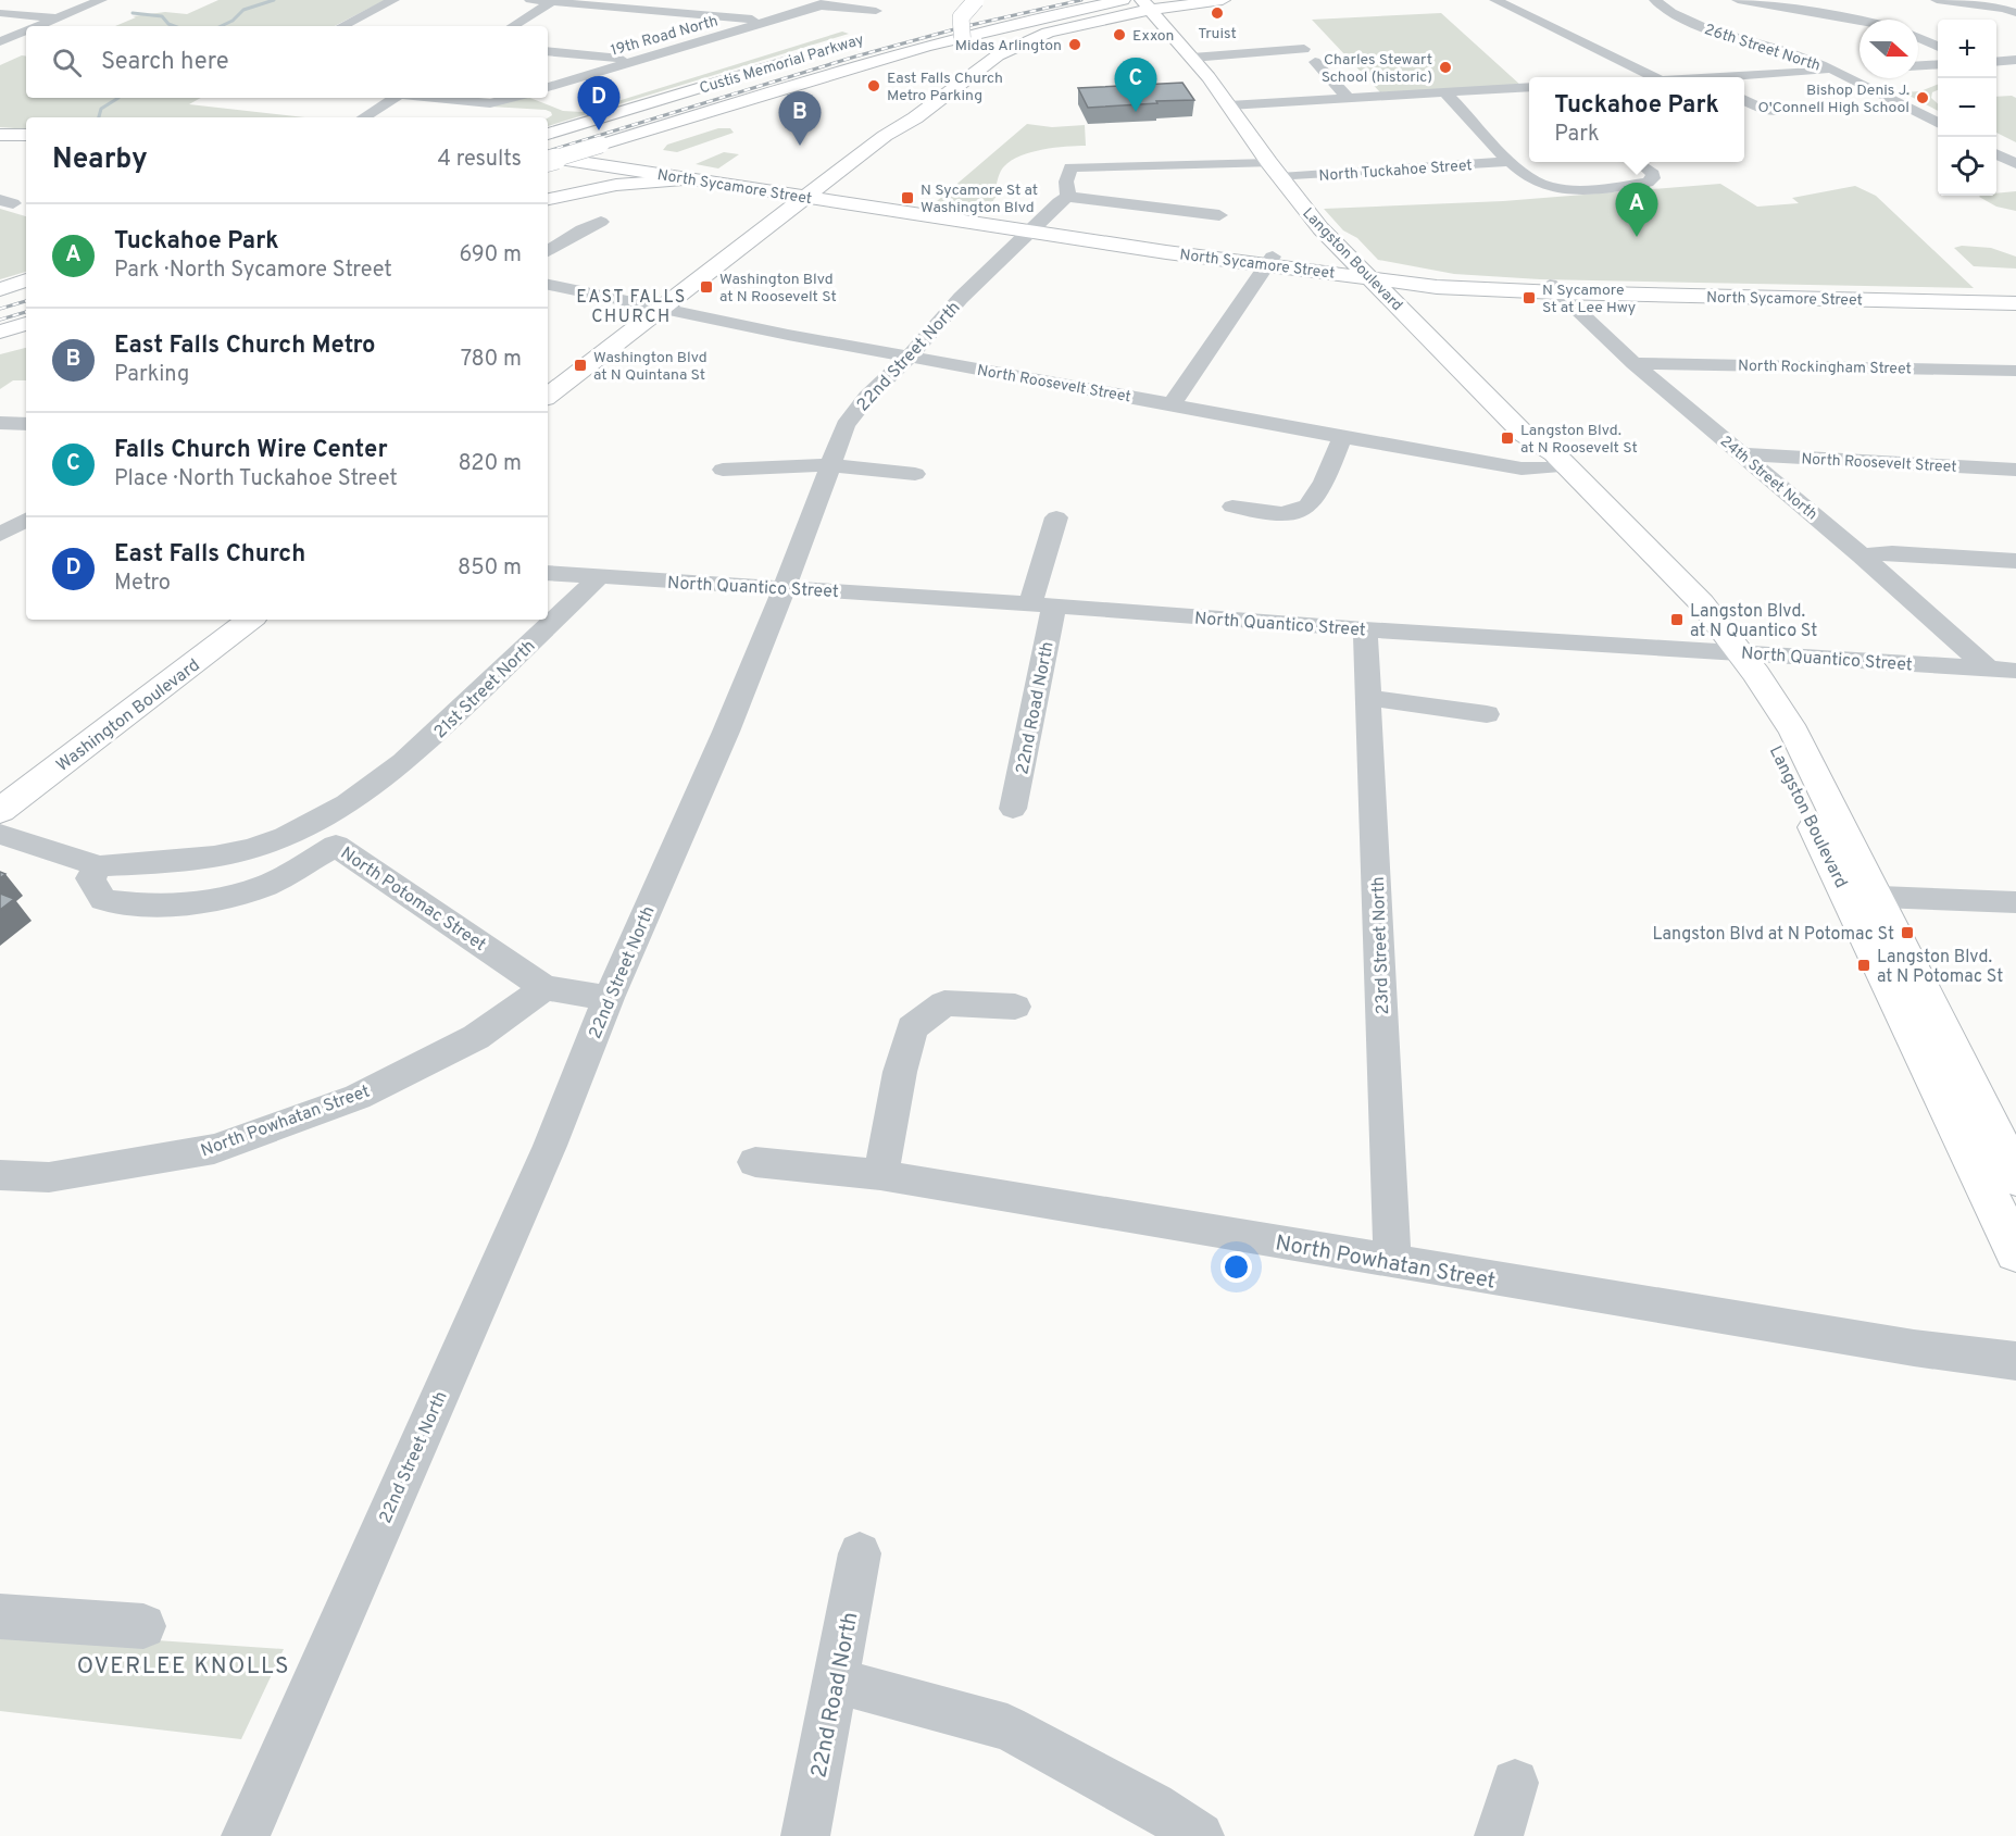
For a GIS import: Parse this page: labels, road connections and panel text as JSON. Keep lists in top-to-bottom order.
{
  "streets": {
    "main road": [
      "Custis Memorial Parkway",
      "North Sycamore Street",
      "Langston Boulevard",
      "Washington Boulevard"
    ],
    "street": [
      "19th Road North",
      "26th Street North",
      "North Tuckahoe Street",
      "22nd Street North",
      "North Rockingham Street",
      "North Roosevelt Street",
      "24th Street North",
      "North Quantico Street",
      "21st Street North",
      "22nd Road North",
      "North Potomac Street",
      "23rd Street North",
      "North Powhatan Street"
    ]
  },
  "crossings": [
    ["Custis Memorial Parkway", "Langston Boulevard"],
    ["North Tuckahoe Street", "Langston Boulevard"],
    ["North Tuckahoe Street", "22nd Street North"],
    ["North Sycamore Street", "Langston Boulevard"],
    ["North Sycamore Street", "22nd Street North"],
    ["North Sycamore Street", "24th Street North"],
    ["Langston Boulevard", "North Roosevelt Street"],
    ["Langston Boulevard", "North Quantico Street"],
    ["22nd Street North", "North Roosevelt Street"],
    ["22nd Street North", "North Quantico Street"],
    ["22nd Street North", "North Potomac Street"],
    ["North Rockingham Street", "24th Street North"],
    ["North Roosevelt Street", "24th Street North"],
    ["24th Street North", "North Quantico Street"],
    ["North Quantico Street", "21st Street North"],
    ["North Quantico Street", "22nd Road North"],
    ["North Quantico Street", "23rd Street North"],
    ["21st Street North", "North Potomac Street"],
    ["North Potomac Street", "North Powhatan Street"],
    ["23rd Street North", "North Powhatan Street"]
  ],
  "districts": ["EAST FALLS CHURCH", "OVERLEE KNOLLS"],
  "places": {
    "other": [
      "Truist",
      "Exxon",
      "Midas Arlington",
      "Charles Stewart School (historic)",
      "East Falls Church Metro Parking",
      "Bishop Denis J. O'Connell High School"
    ],
    "transit": [
      "N Sycamore St at Washington Blvd",
      "Washington Blvd at N Roosevelt St",
      "N Sycamore St at Lee Hwy",
      "Washington Blvd at N Quintana St",
      "Langston Blvd. at N Roosevelt St",
      "Langston Blvd. at N Quantico St",
      "Langston Blvd at N Potomac St",
      "Langston Blvd. at N Potomac St"
    ]
  },
  "north": "right",
  "page": {
    "map_buttons": ["+", "−"],
    "search": "Search here",
    "pins": [
      "C",
      "D",
      "B",
      "A"
    ],
    "popup": ["Tuckahoe Park", "Park"],
    "heading": ["Nearby", "4 results"],
    "list": [
      {
        "mark": "A",
        "name": "Tuckahoe Park",
        "note": "Park · North Sycamore Street",
        "value": "690 m"
      },
      {
        "mark": "B",
        "name": "East Falls Church Metro",
        "note": "Parking",
        "value": "780 m"
      },
      {
        "mark": "C",
        "name": "Falls Church Wire Center",
        "note": "Place · North Tuckahoe Street",
        "value": "820 m"
      },
      {
        "mark": "D",
        "name": "East Falls Church",
        "note": "Metro",
        "value": "850 m"
      }
    ]
  }
}
